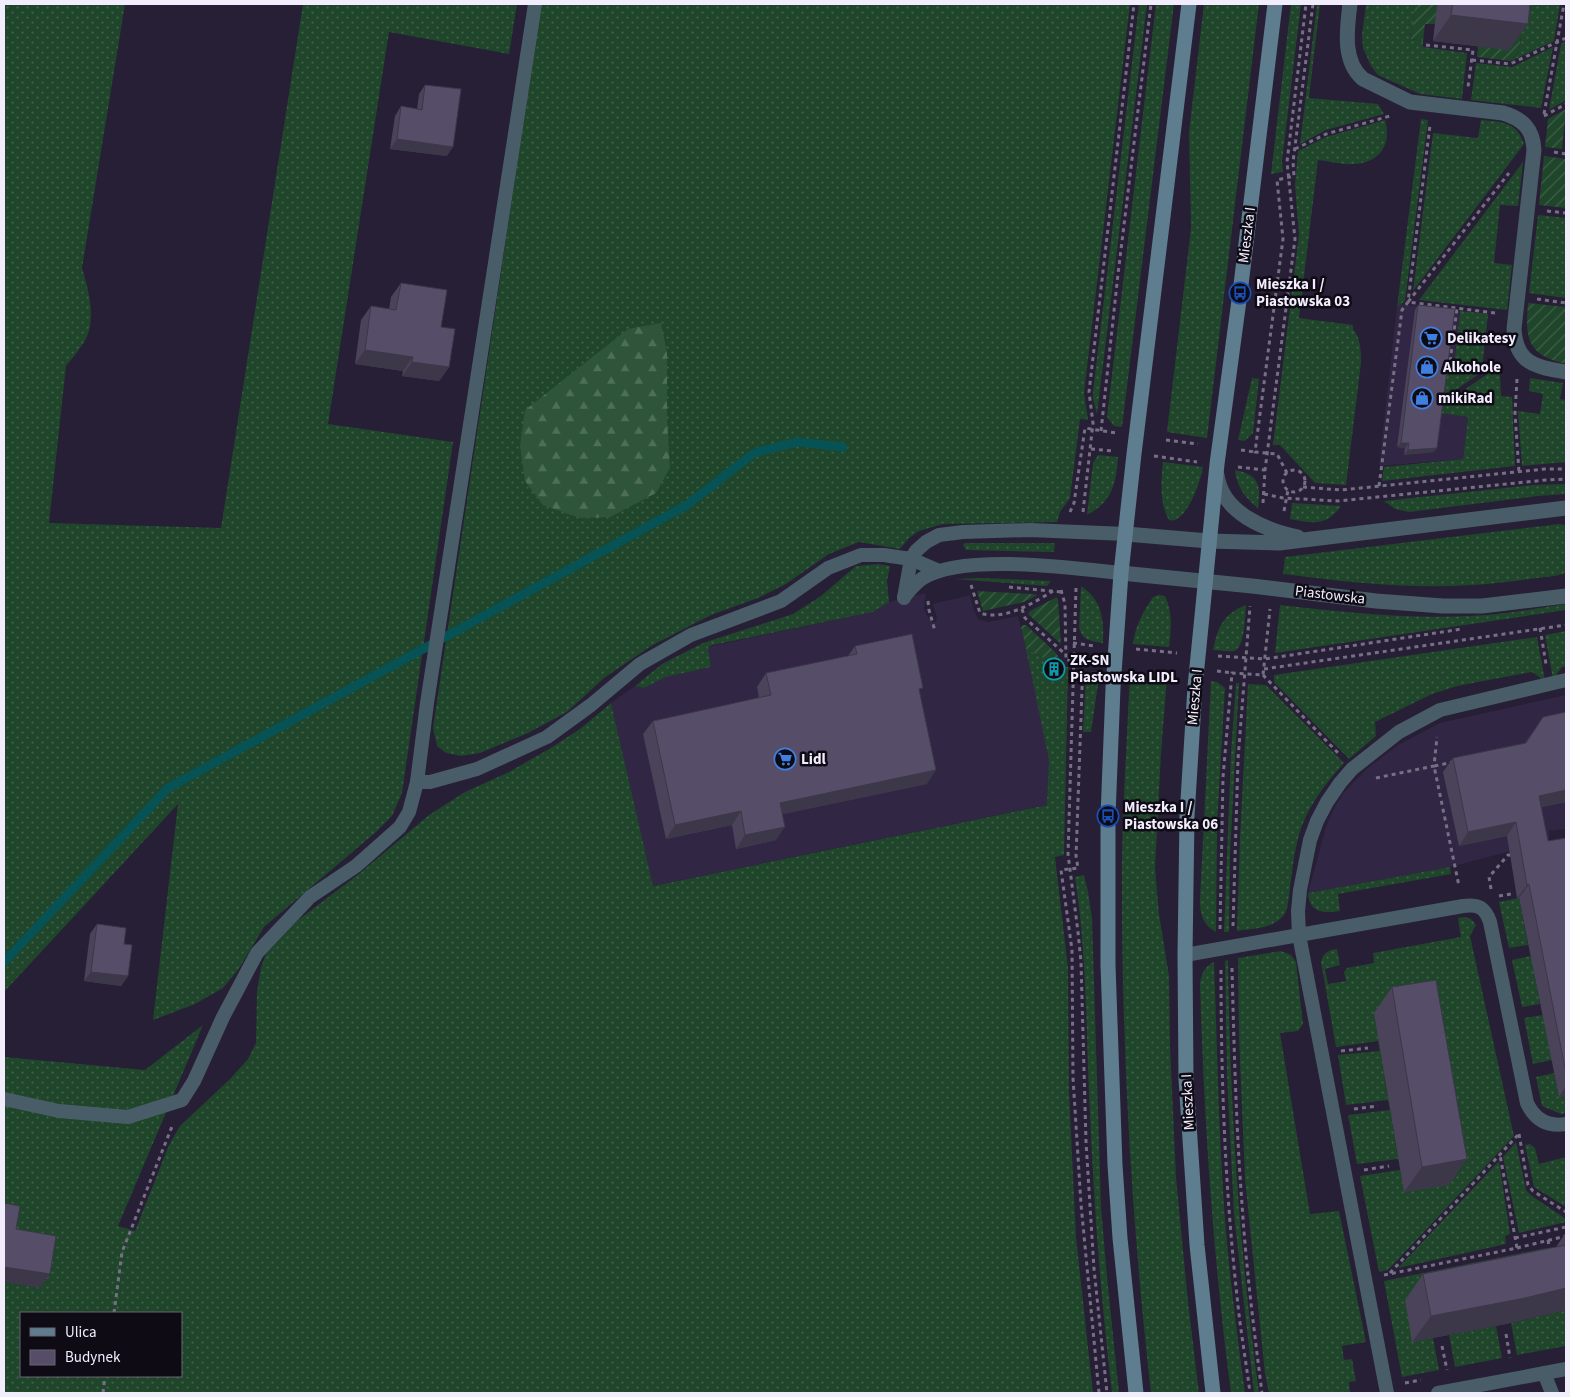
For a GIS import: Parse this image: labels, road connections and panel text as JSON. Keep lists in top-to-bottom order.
{
  "streets": {
    "street": ["Mieszka I", "Piastowska"]
  },
  "crossings": [
    ["Mieszka I", "Piastowska"]
  ],
  "places": {
    "bus stop": ["Mieszka I / Piastowska 03", "Mieszka I / Piastowska 06"],
    "supermarket": ["Delikatesy", "Lidl"],
    "shop": ["Alkohole", "mikiRad"],
    "building": ["ZK-SN Piastowska LIDL"]
  },
  "legend": ["Ulica", "Budynek"]
}
